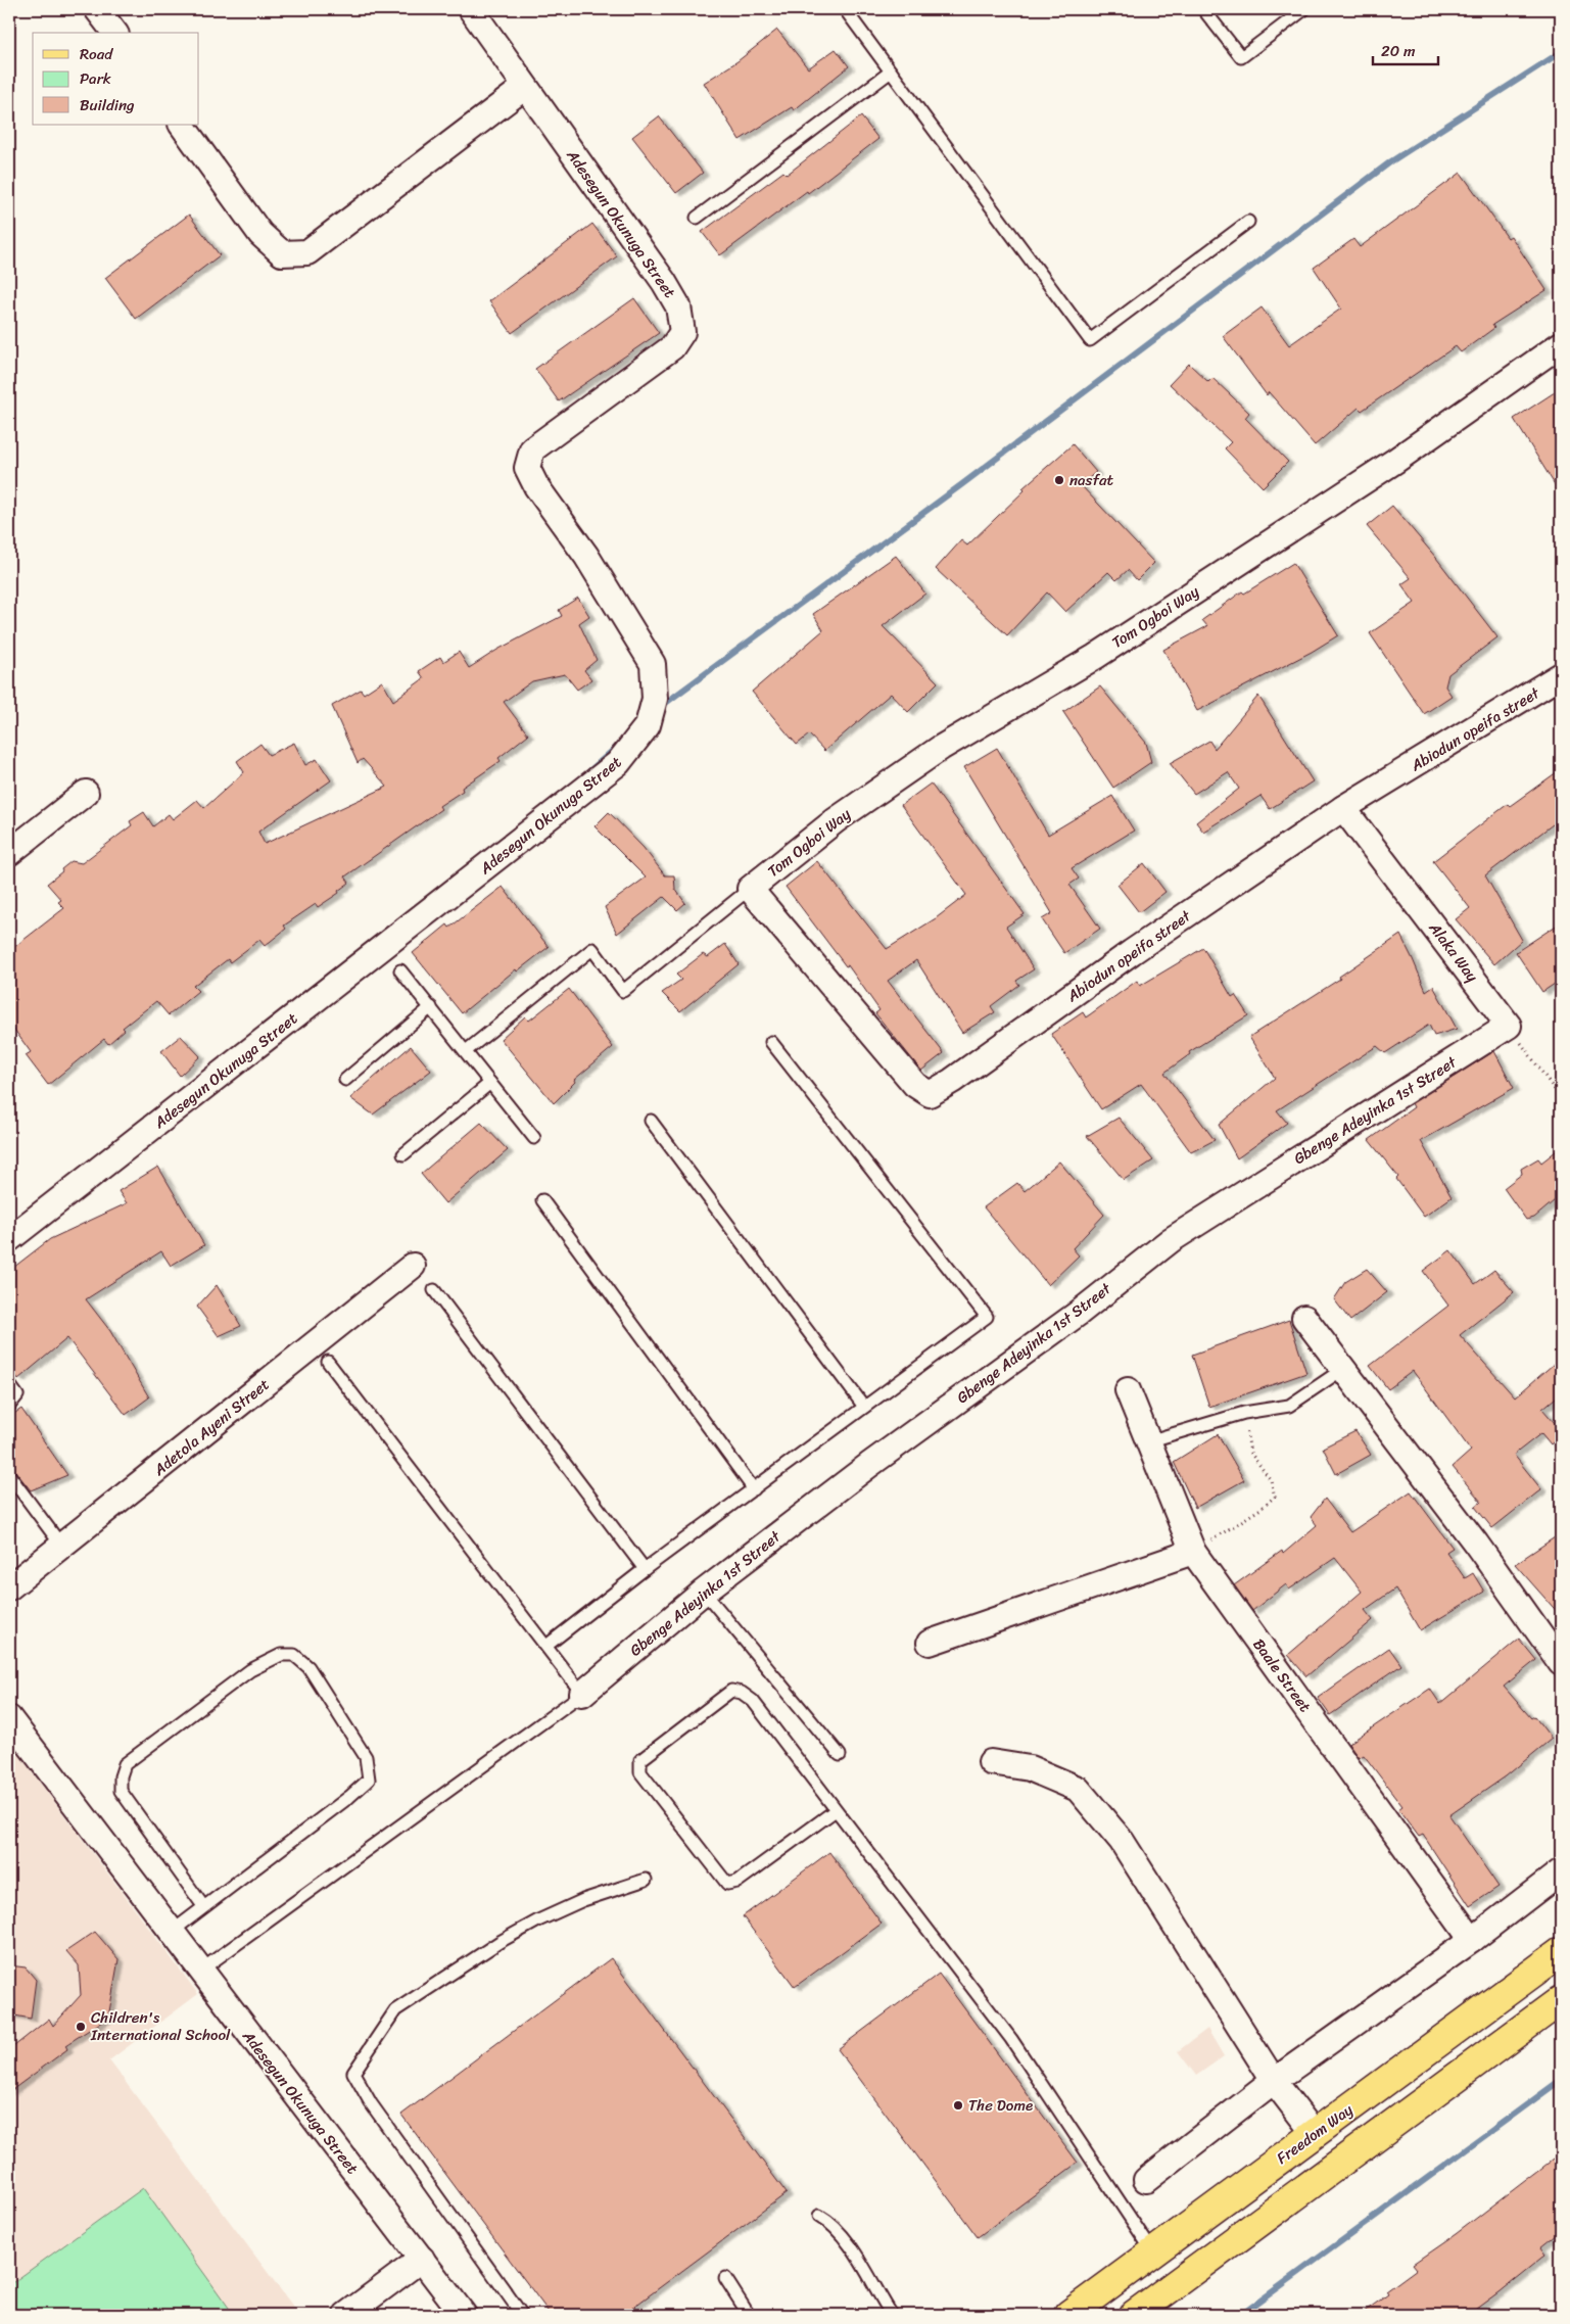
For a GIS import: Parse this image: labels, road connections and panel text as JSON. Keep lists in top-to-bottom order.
{
  "streets": {
    "main road": ["Freedom Way"],
    "street": [
      "Adesegun Okunuga Street",
      "Tom Ogboi Way",
      "Abiodun opeifa street",
      "Alaka Way",
      "Gbenge Adeyinka 1st Street",
      "Adetola Ayeni Street",
      "Baale Street"
    ]
  },
  "crossings": [
    ["Tom Ogboi Way", "Abiodun opeifa street"],
    ["Abiodun opeifa street", "Alaka Way"],
    ["Alaka Way", "Gbenge Adeyinka 1st Street"]
  ],
  "places": ["nasfat", "Children's International School", "The Dome"],
  "legend": ["Road", "Park", "Building"],
  "scale_bar": "20 m"
}
